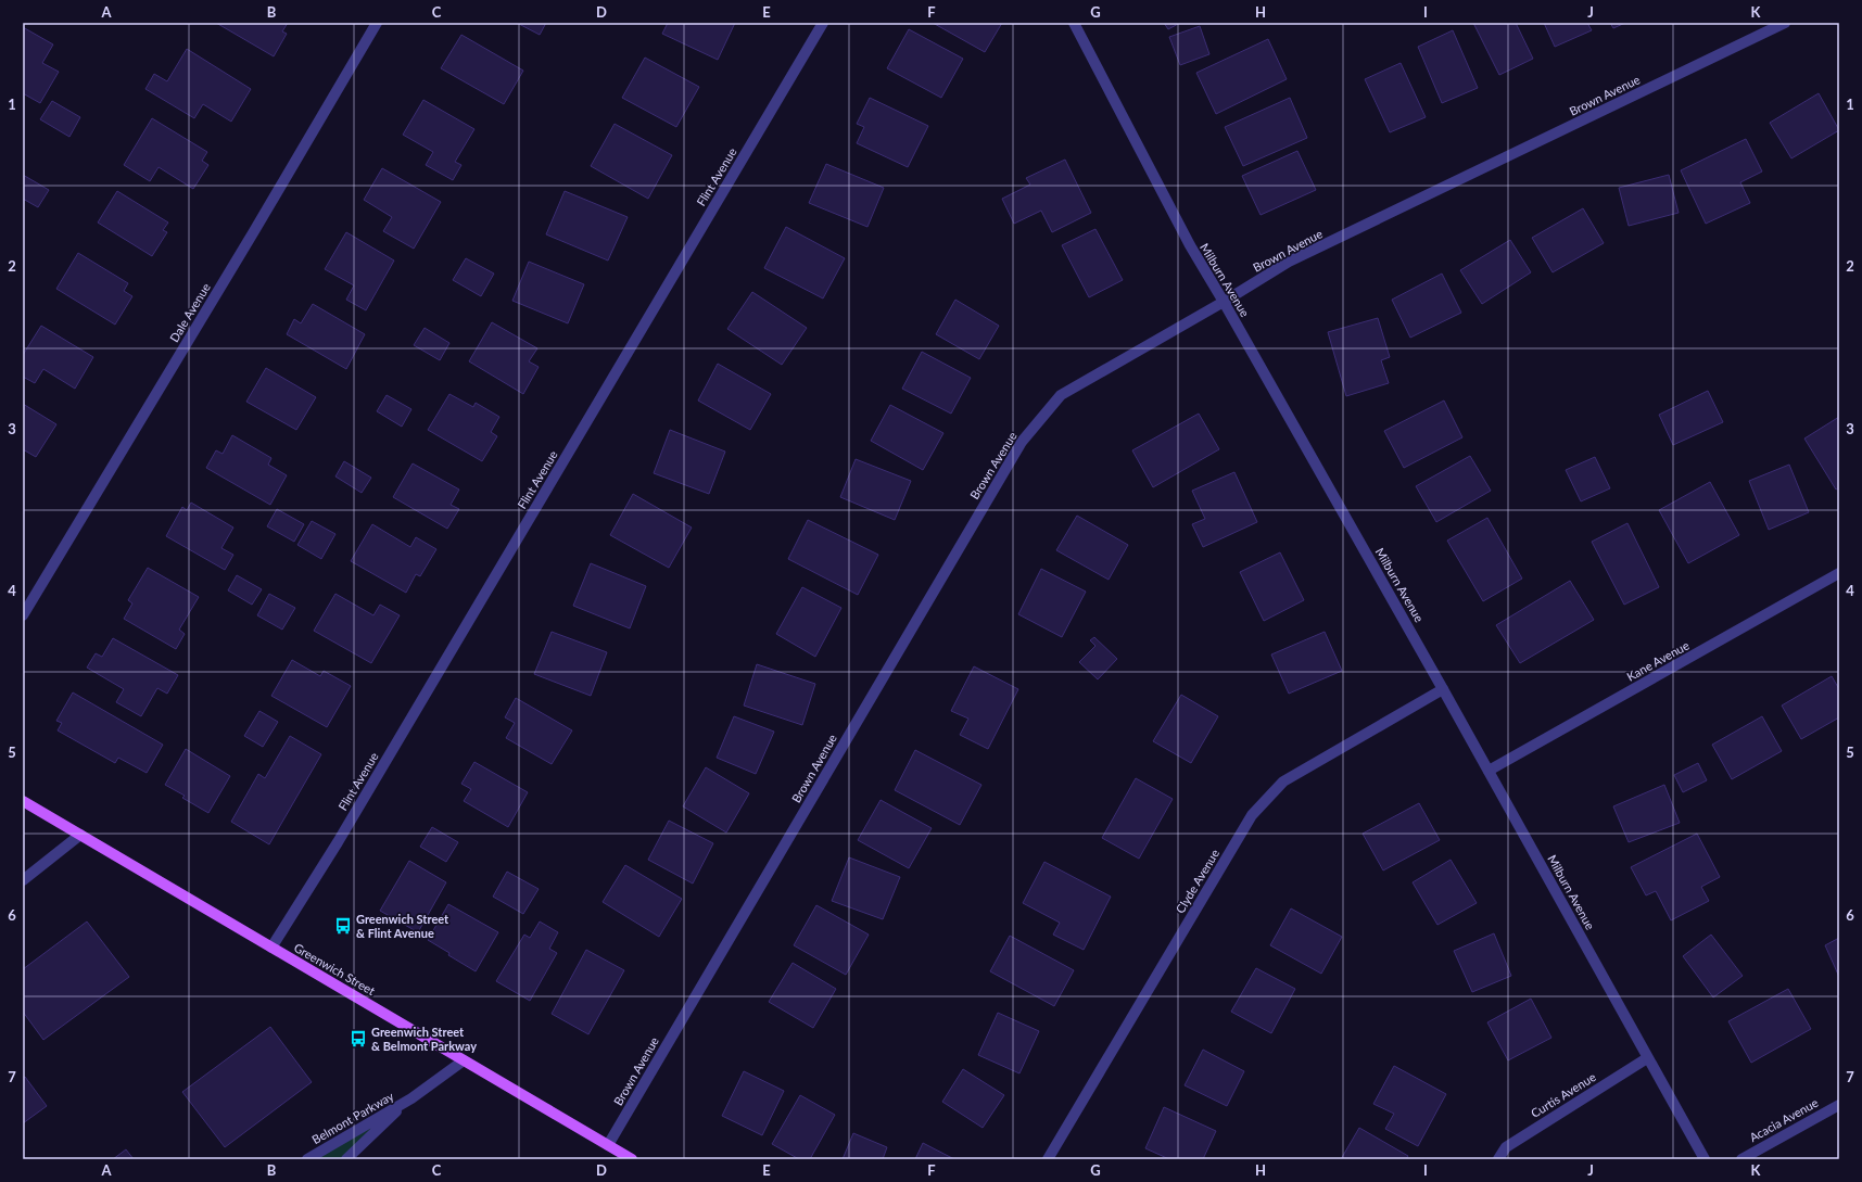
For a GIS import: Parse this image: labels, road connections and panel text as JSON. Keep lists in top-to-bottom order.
{
  "streets": {
    "main road": ["Greenwich Street"],
    "street": [
      "Brown Avenue",
      "Flint Avenue",
      "Milburn Avenue",
      "Dale Avenue",
      "Kane Avenue",
      "Clyde Avenue",
      "Curtis Avenue",
      "Belmont Parkway",
      "Acacia Avenue"
    ]
  },
  "crossings": [
    ["Brown Avenue", "Milburn Avenue"],
    ["Brown Avenue", "Greenwich Street"],
    ["Flint Avenue", "Greenwich Street"],
    ["Milburn Avenue", "Kane Avenue"],
    ["Milburn Avenue", "Clyde Avenue"],
    ["Milburn Avenue", "Curtis Avenue"],
    ["Greenwich Street", "Belmont Parkway"]
  ],
  "places": {
    "bus stop": ["Greenwich Street & Flint Avenue", "Greenwich Street & Belmont Parkway"]
  },
  "grid": {
    "columns": [
      "A",
      "B",
      "C",
      "D",
      "E",
      "F",
      "G",
      "H",
      "I",
      "J",
      "K"
    ],
    "rows": [
      "1",
      "2",
      "3",
      "4",
      "5",
      "6",
      "7"
    ]
  }
}
